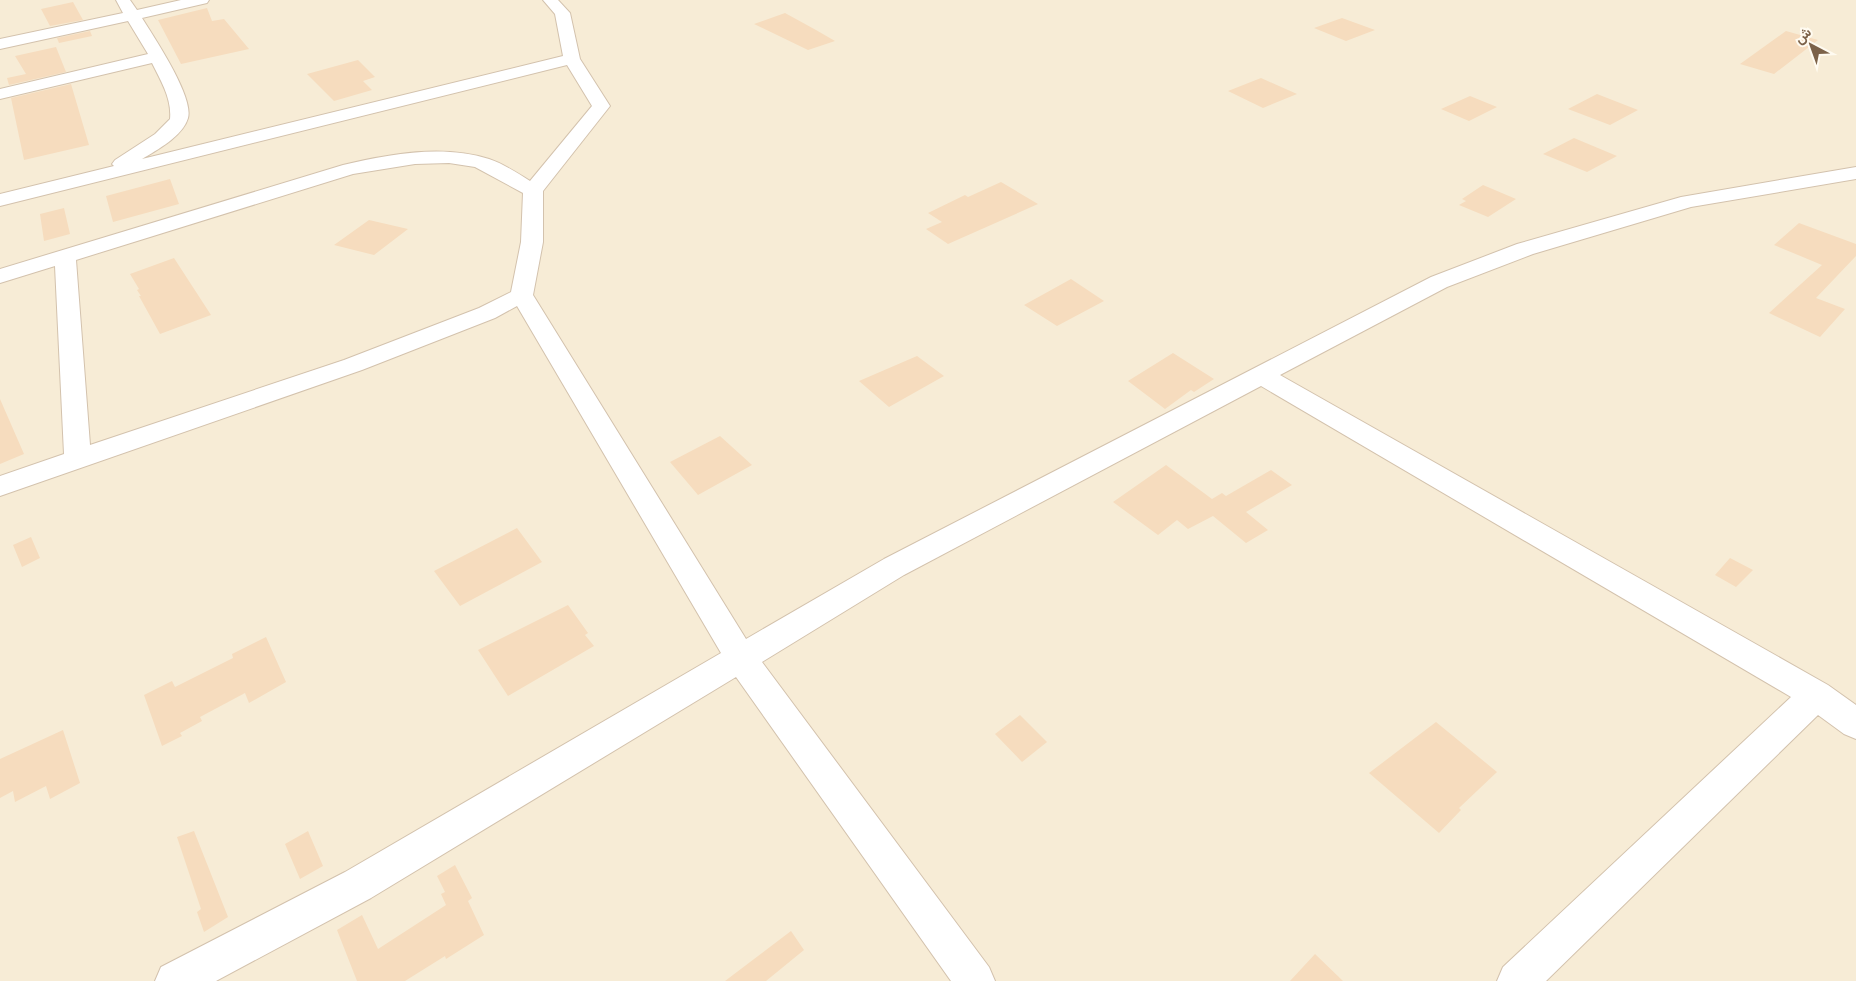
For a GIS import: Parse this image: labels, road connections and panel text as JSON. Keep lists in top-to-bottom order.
{
  "north": "top left"
}
